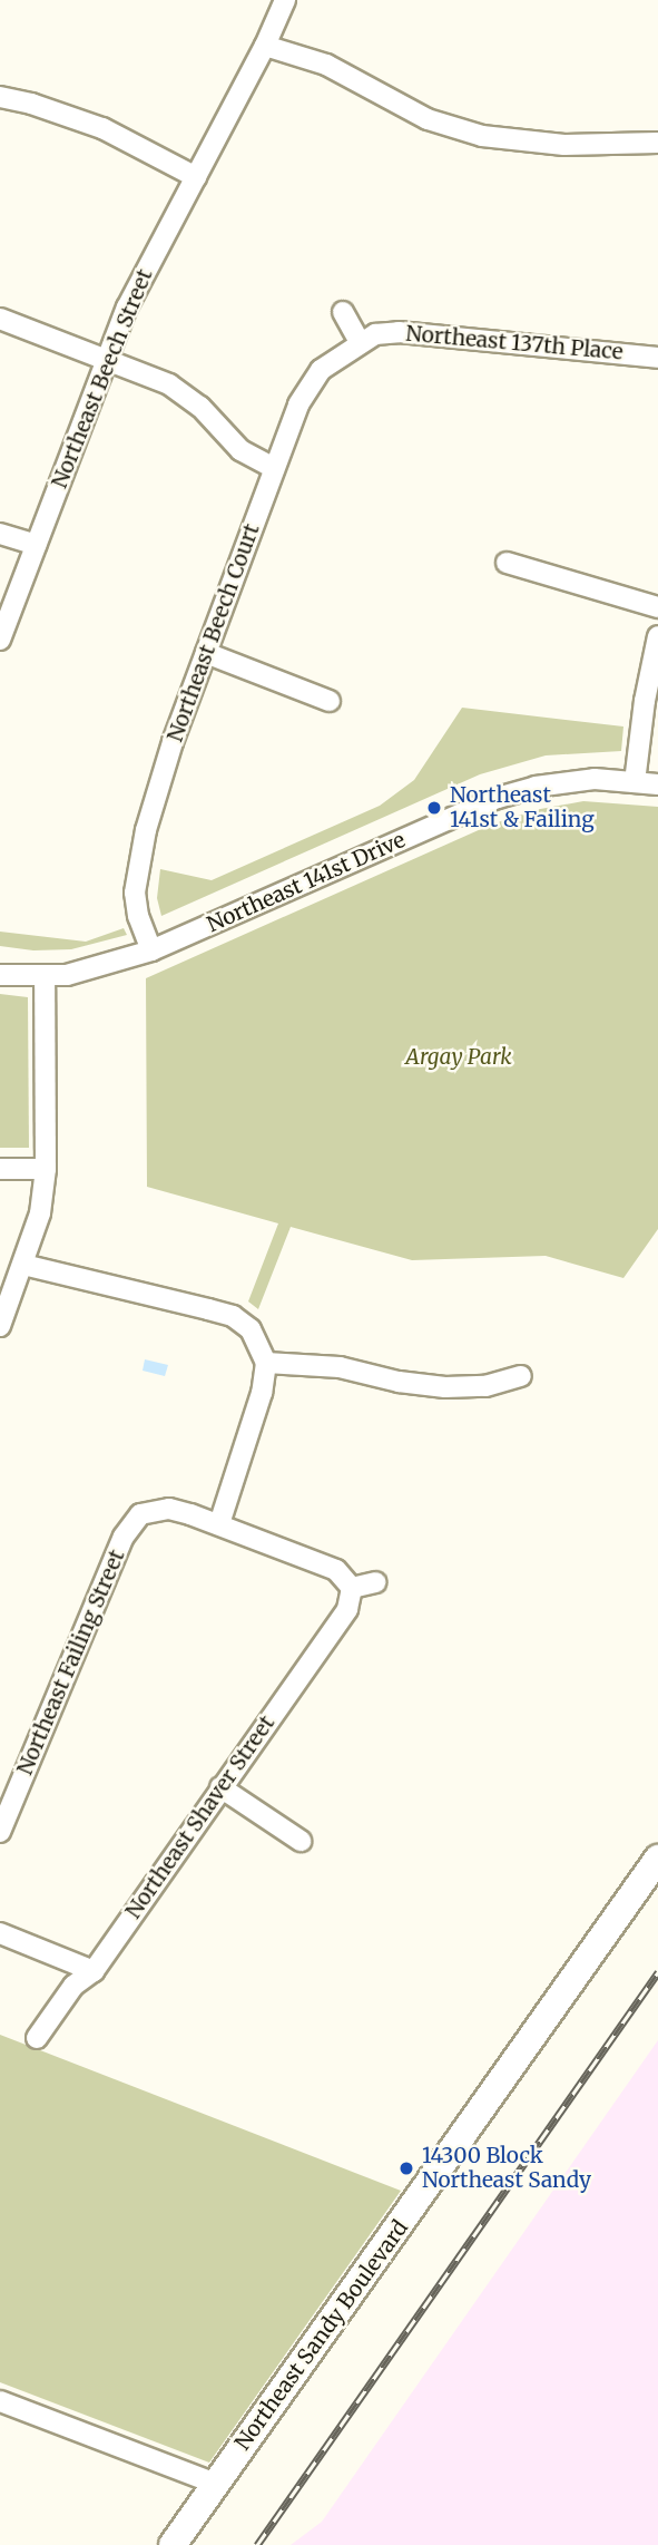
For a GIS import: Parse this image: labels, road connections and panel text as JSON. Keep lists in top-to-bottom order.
{
  "streets": {
    "main road": ["Northeast Sandy Boulevard"],
    "street": [
      "Northeast 137th Place",
      "Northeast Beech Street",
      "Northeast Beech Court",
      "Northeast 141st Drive",
      "Northeast Failing Street",
      "Northeast Shaver Street"
    ]
  },
  "crossings": [
    ["Northeast 137th Place", "Northeast Beech Court"],
    ["Northeast Beech Court", "Northeast 141st Drive"]
  ],
  "parks": ["Argay Park"],
  "places": ["Northeast 141st & Failing", "14300 Block Northeast Sandy"]
}
